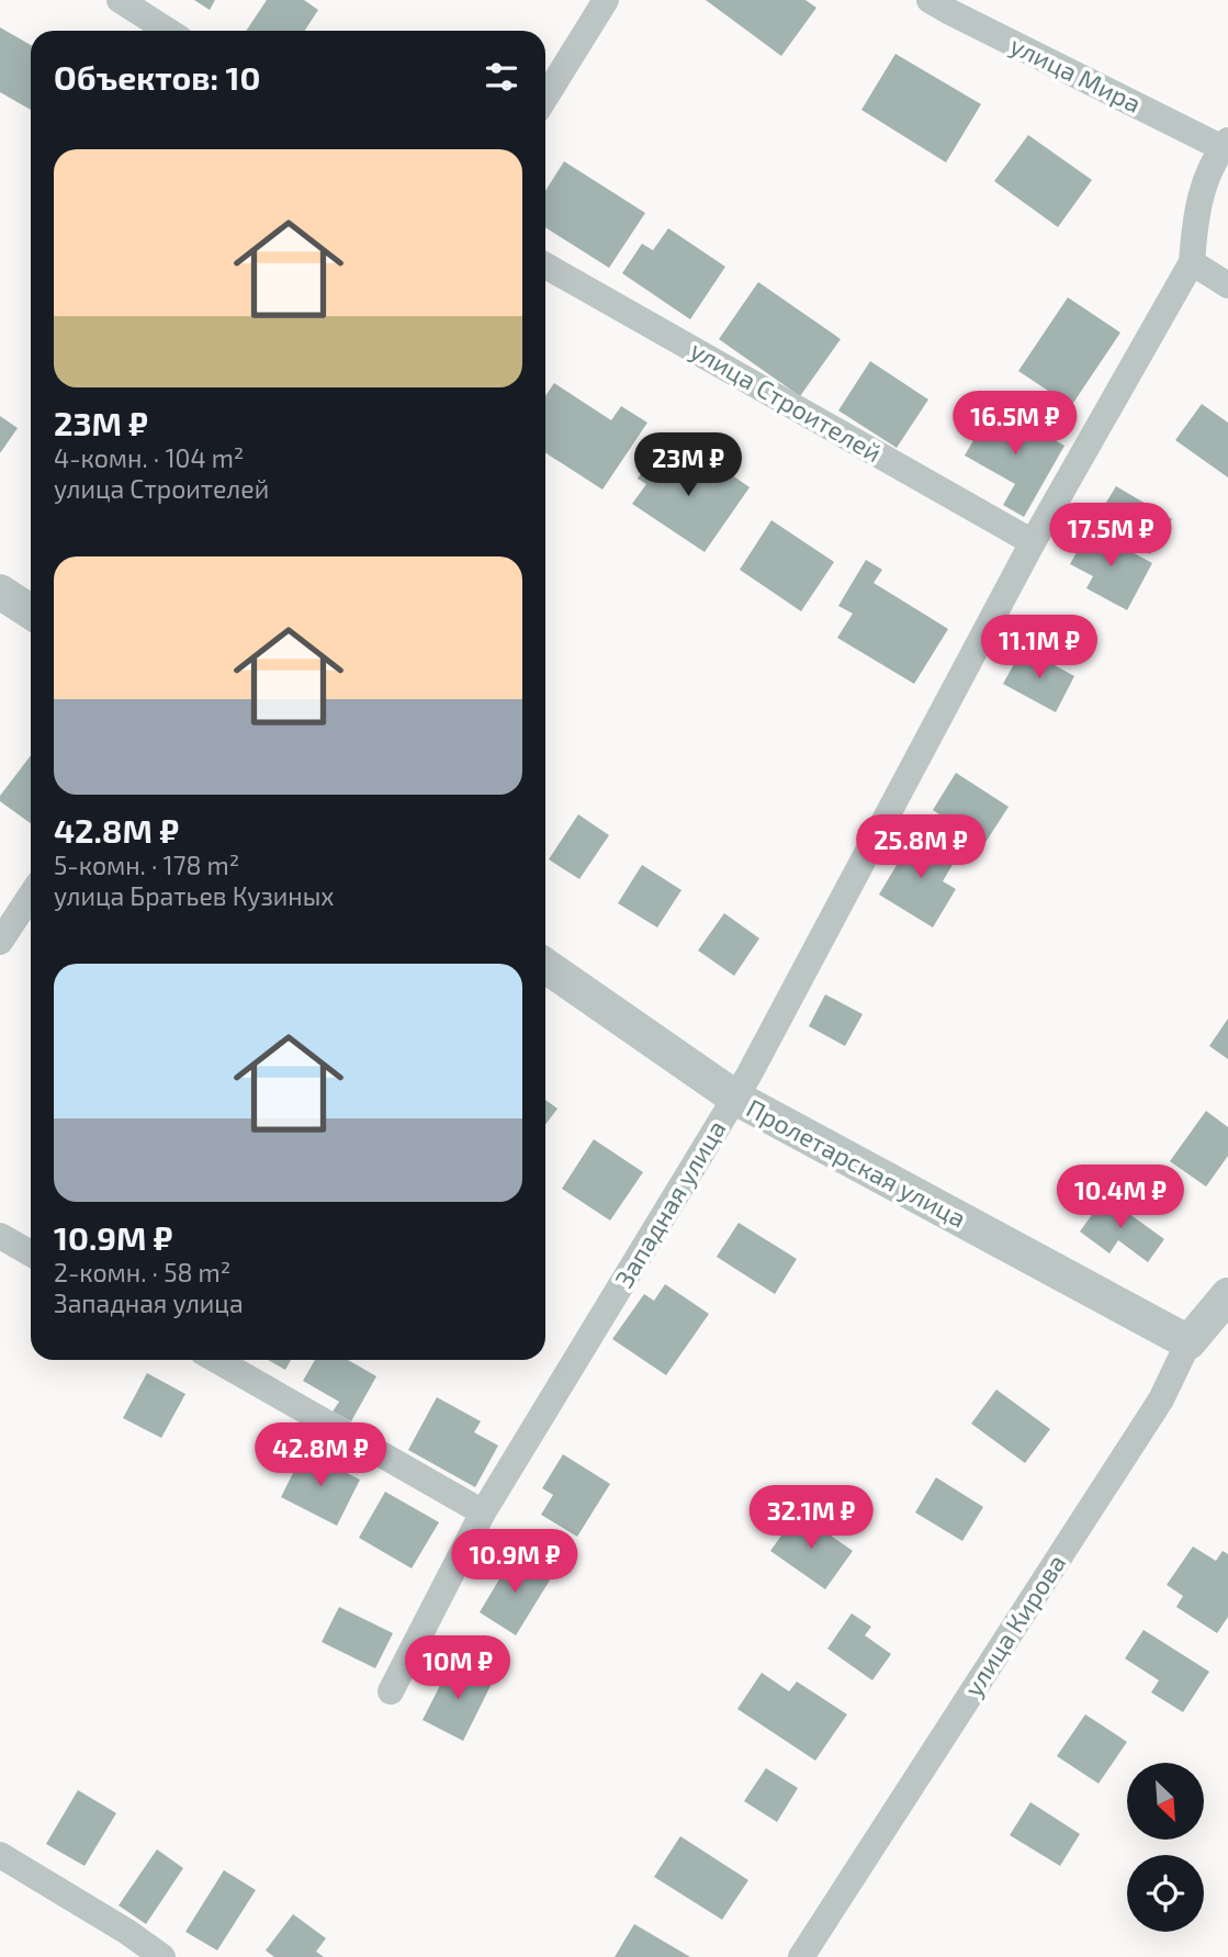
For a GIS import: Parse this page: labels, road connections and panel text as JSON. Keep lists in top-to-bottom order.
{
  "streets": {
    "street": [
      "улица Мира",
      "улица Строителей",
      "Пролетарская улица",
      "Западная улица",
      "улица Кирова"
    ]
  },
  "crossings": [
    ["улица Мира", "Западная улица"],
    ["улица Строителей", "Западная улица"],
    ["Пролетарская улица", "Западная улица"],
    ["Пролетарская улица", "улица Кирова"]
  ],
  "north": "bottom right",
  "page": {
    "heading": "Объектов: 10",
    "list": [
      {
        "name": "23M ₽",
        "note": "4-комн. · 104 m² · улица Строителей"
      },
      {
        "name": "42.8M ₽",
        "note": "5-комн. · 178 m² · улица Братьев Кузиных"
      },
      {
        "name": "10.9M ₽",
        "note": "2-комн. · 58 m² · Западная улица"
      }
    ],
    "price": [
      "16.5M ₽",
      "23M ₽",
      "17.5M ₽",
      "11.1M ₽",
      "25.8M ₽",
      "10.4M ₽",
      "42.8M ₽",
      "32.1M ₽",
      "10.9M ₽",
      "10M ₽"
    ]
  }
}
